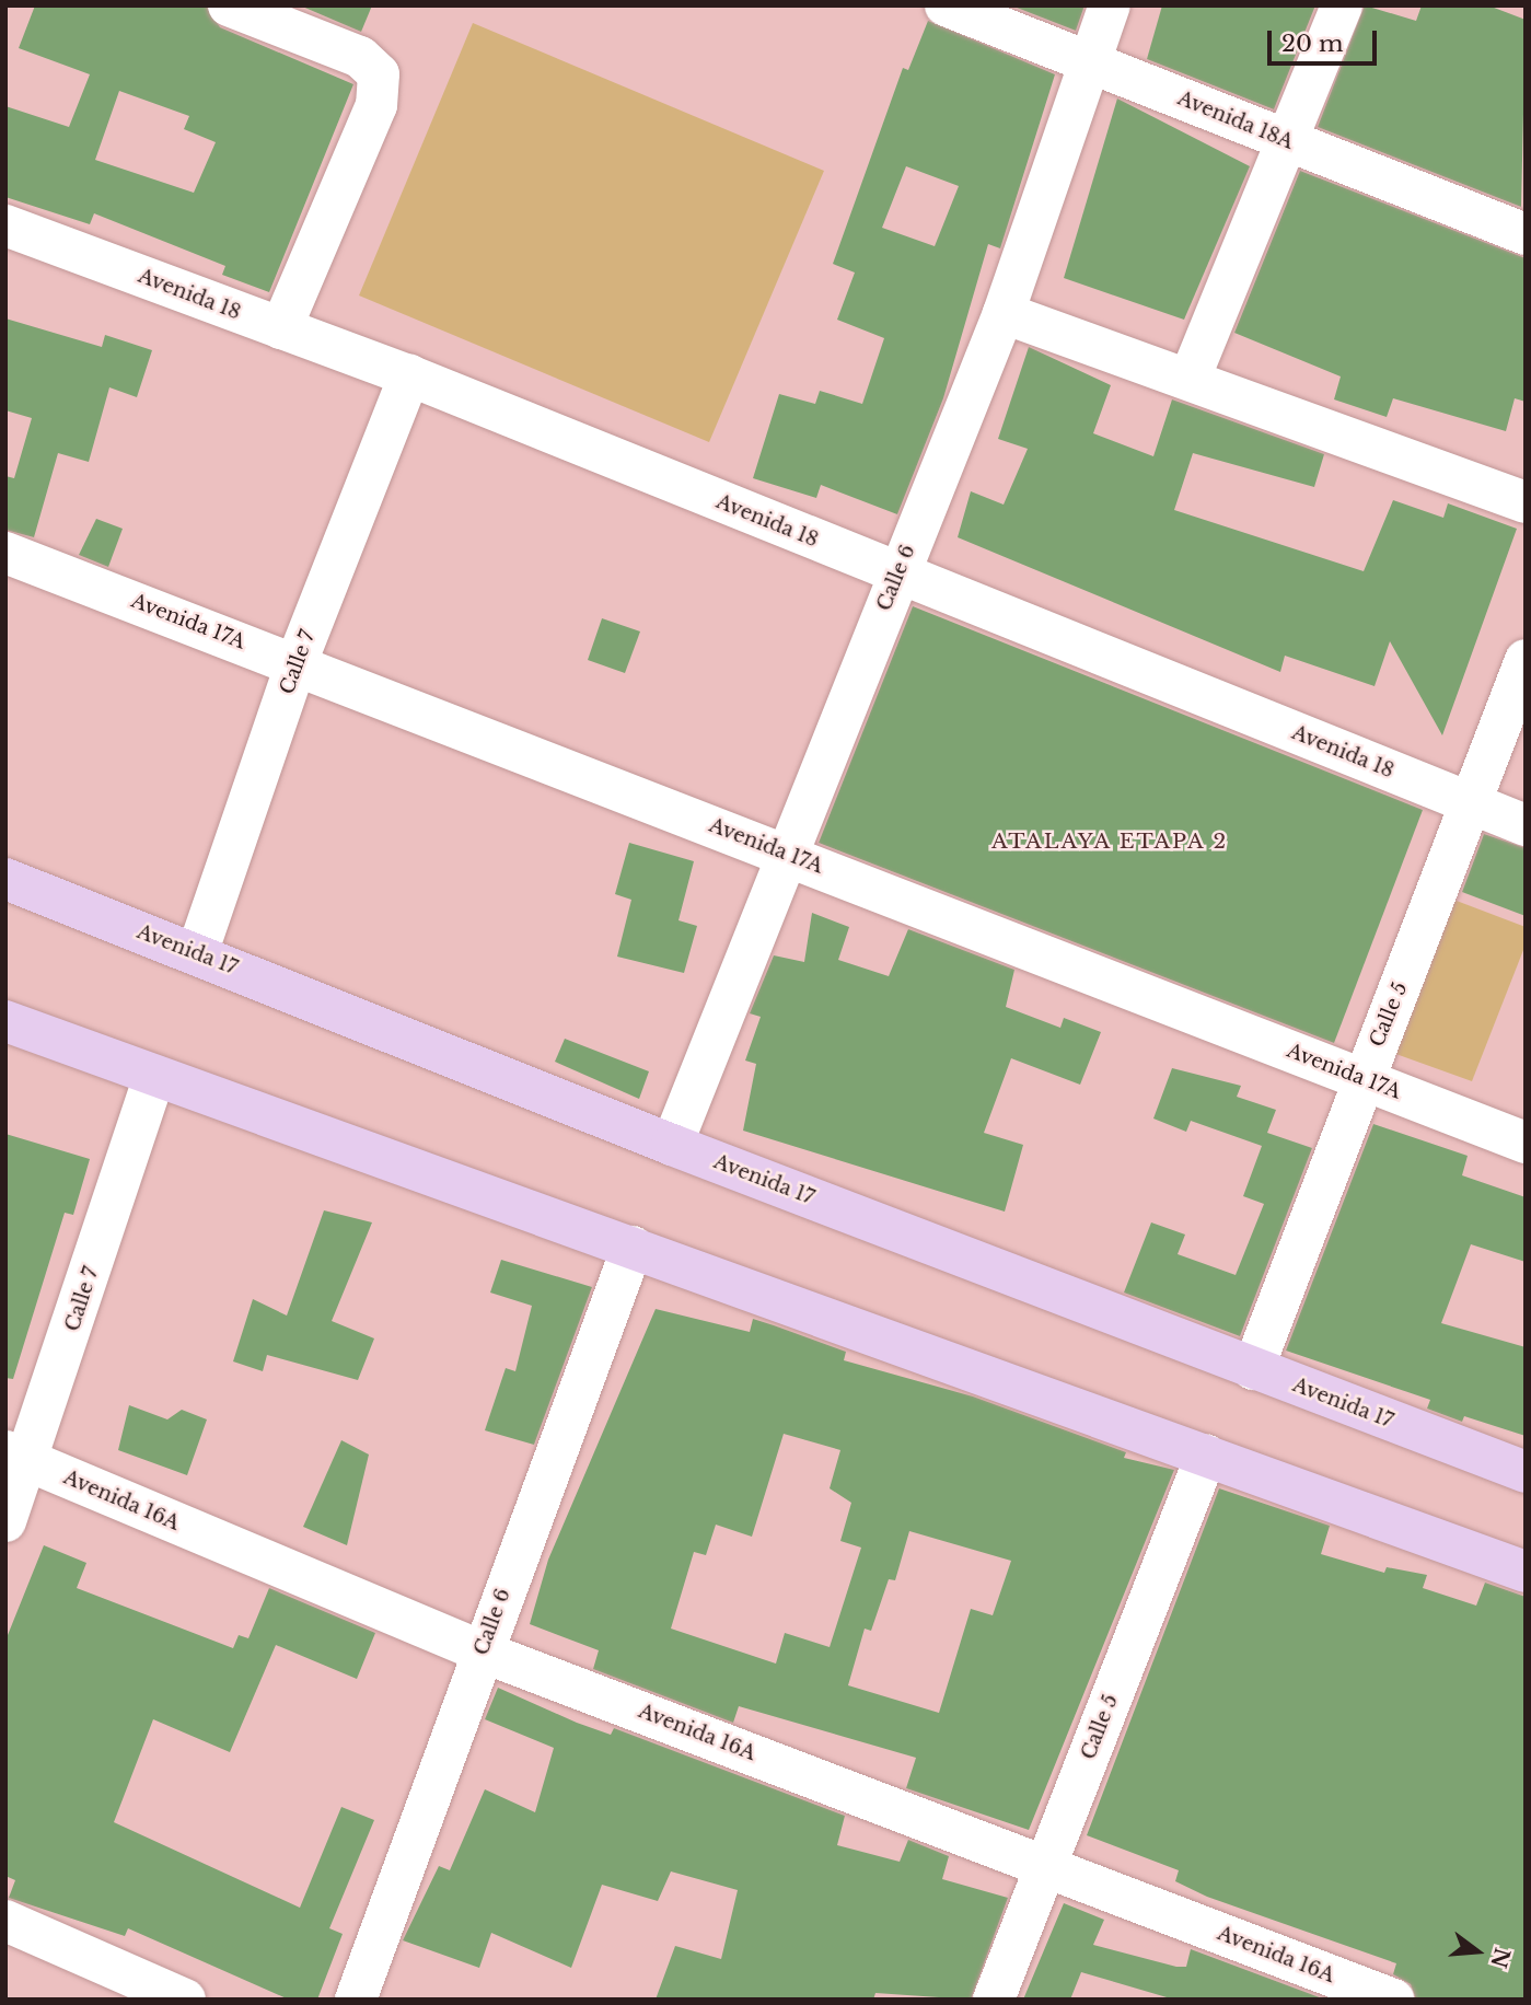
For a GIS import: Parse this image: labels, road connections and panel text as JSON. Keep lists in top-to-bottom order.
{
  "streets": {
    "main road": ["Avenida 17"],
    "street": [
      "Avenida 18A",
      "Avenida 18",
      "Calle 6",
      "Avenida 17A",
      "Calle 7",
      "Calle 5",
      "Avenida 16A"
    ]
  },
  "crossings": [
    ["Avenida 18A", "Calle 6"],
    ["Avenida 18", "Calle 6"],
    ["Avenida 18", "Calle 7"],
    ["Avenida 18", "Calle 5"],
    ["Calle 6", "Avenida 17A"],
    ["Calle 6", "Avenida 17"],
    ["Calle 6", "Avenida 16A"],
    ["Avenida 17A", "Calle 7"],
    ["Avenida 17A", "Calle 5"],
    ["Calle 7", "Avenida 17"],
    ["Calle 7", "Avenida 16A"],
    ["Avenida 17", "Calle 5"],
    ["Calle 5", "Avenida 16A"]
  ],
  "districts": ["ATALAYA ETAPA 2"],
  "scale_bar": "20 m",
  "north": "right"
}
